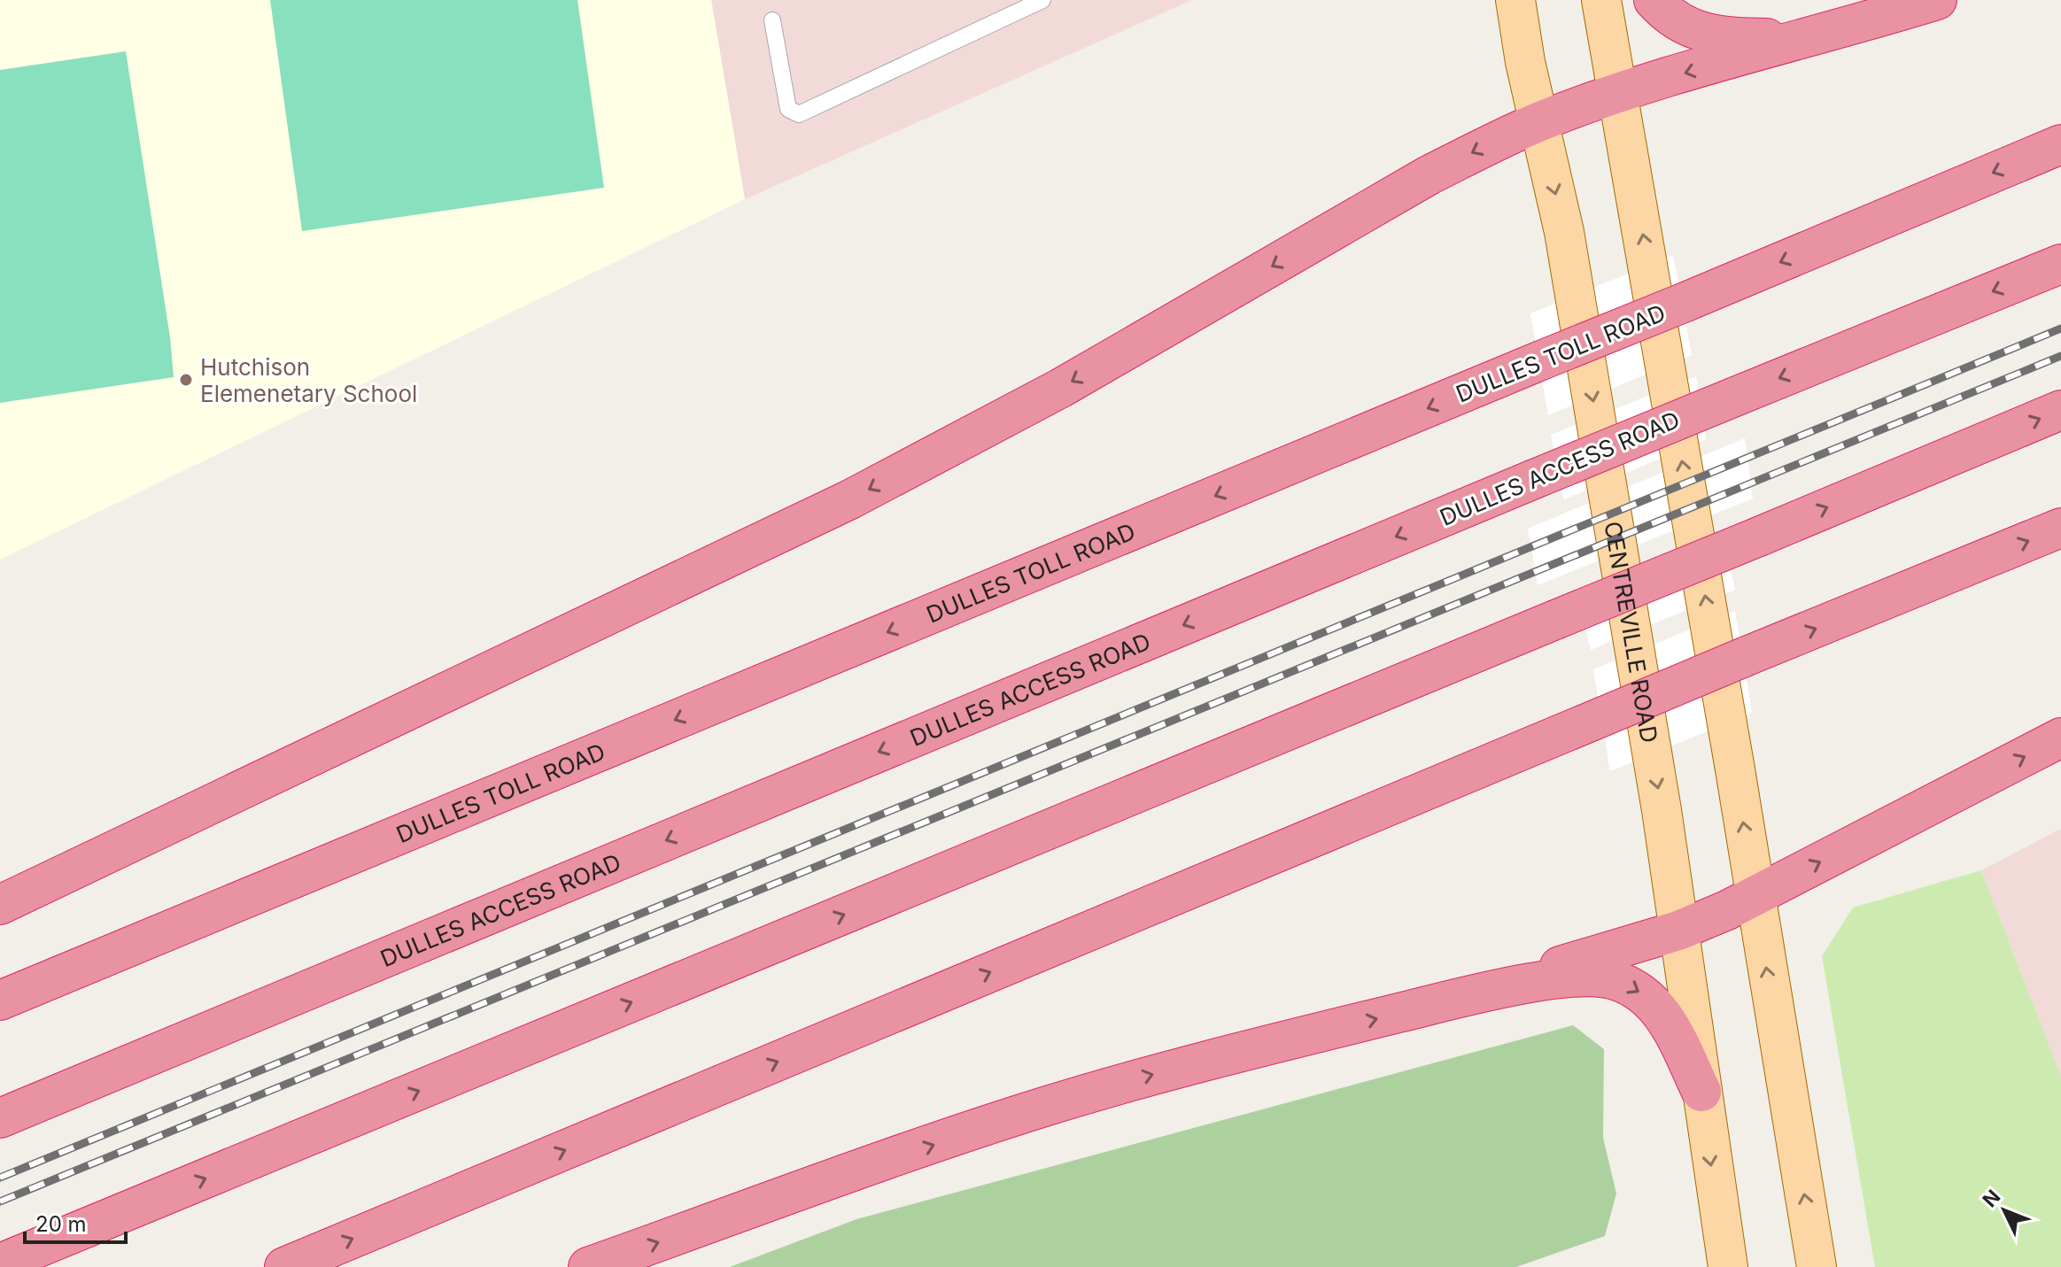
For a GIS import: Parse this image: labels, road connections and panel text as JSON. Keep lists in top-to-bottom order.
{
  "streets": {
    "highway": ["DULLES TOLL ROAD", "DULLES ACCESS ROAD"],
    "main road": ["CENTREVILLE ROAD"]
  },
  "places": ["Hutchison Elemenetary School"],
  "scale_bar": "20 m",
  "north": "top left"
}
